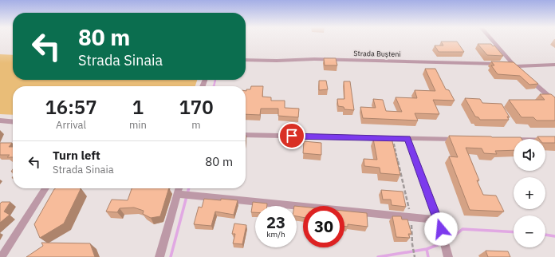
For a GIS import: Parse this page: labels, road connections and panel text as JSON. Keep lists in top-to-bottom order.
{
  "streets": {
    "street": ["Strada Bușteni"]
  },
  "page": {
    "turn": ["80 m", "Strada Sinaia"],
    "eta": [
      "16:57",
      "Arrival",
      "1",
      "min",
      "170",
      "m"
    ],
    "map_buttons": ["+", "−"],
    "list": [
      {
        "name": "Turn left",
        "note": "Strada Sinaia",
        "value": "80 m"
      }
    ],
    "speed": "23 km/h",
    "limit": "30"
  }
}
